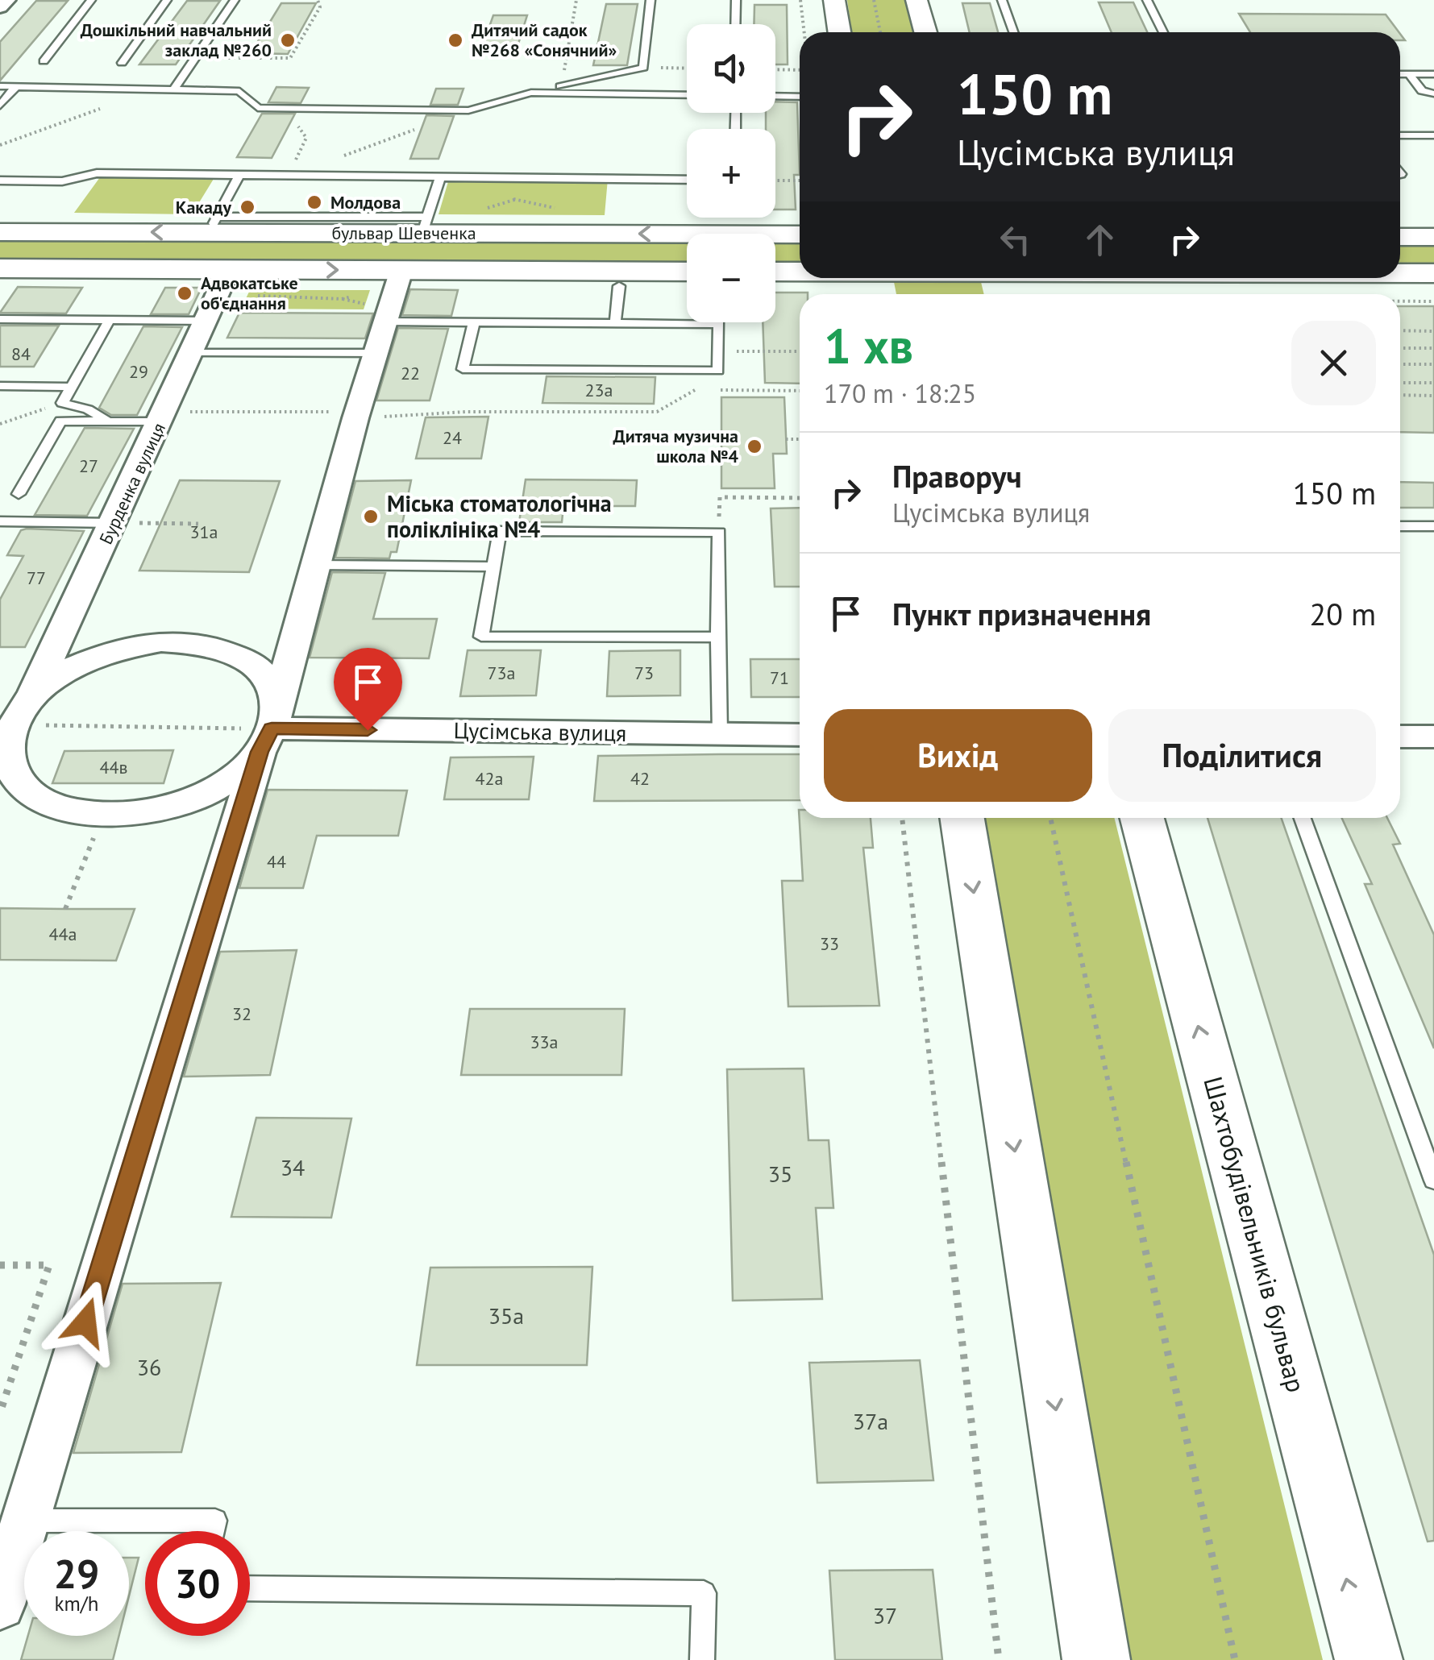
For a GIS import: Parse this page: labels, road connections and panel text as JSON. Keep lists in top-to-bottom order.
{
  "streets": {
    "main road": ["бульвар Шевченка", "Шахтобудівельників бульвар"],
    "street": ["Бурденка вулиця", "Цусімська вулиця"]
  },
  "crossings": [
    ["бульвар Шевченка", "Бурденка вулиця"]
  ],
  "places": [
    "Дошкільний навчальний заклад №260",
    "Дитячий садок №268 «Сонячний»",
    "Молдова",
    "Какаду",
    "Адвокатське об'єднання",
    "Дитяча музична школа №4",
    "Міська стоматологічна поліклініка №4"
  ],
  "house_numbers": [
    "84",
    "29",
    "22",
    "23а",
    "24",
    "27",
    "31а",
    "77",
    "73а",
    "73",
    "71",
    "44в",
    "42а",
    "42",
    "44",
    "44а",
    "33",
    "32",
    "33а",
    "34",
    "35",
    "35а",
    "36",
    "37а",
    "37"
  ],
  "page": {
    "map_buttons": ["+", "−"],
    "turn": ["150 m", "Цусімська вулиця"],
    "heading": ["1 хв", "170 m · 18:25"],
    "list": [
      {
        "name": "Праворуч",
        "note": "Цусімська вулиця",
        "value": "150 m"
      },
      {
        "name": "Пункт призначення",
        "value": "20 m"
      }
    ],
    "buttons": ["Вихід", "Поділитися"],
    "speed": "29 km/h",
    "limit": "30"
  }
}
